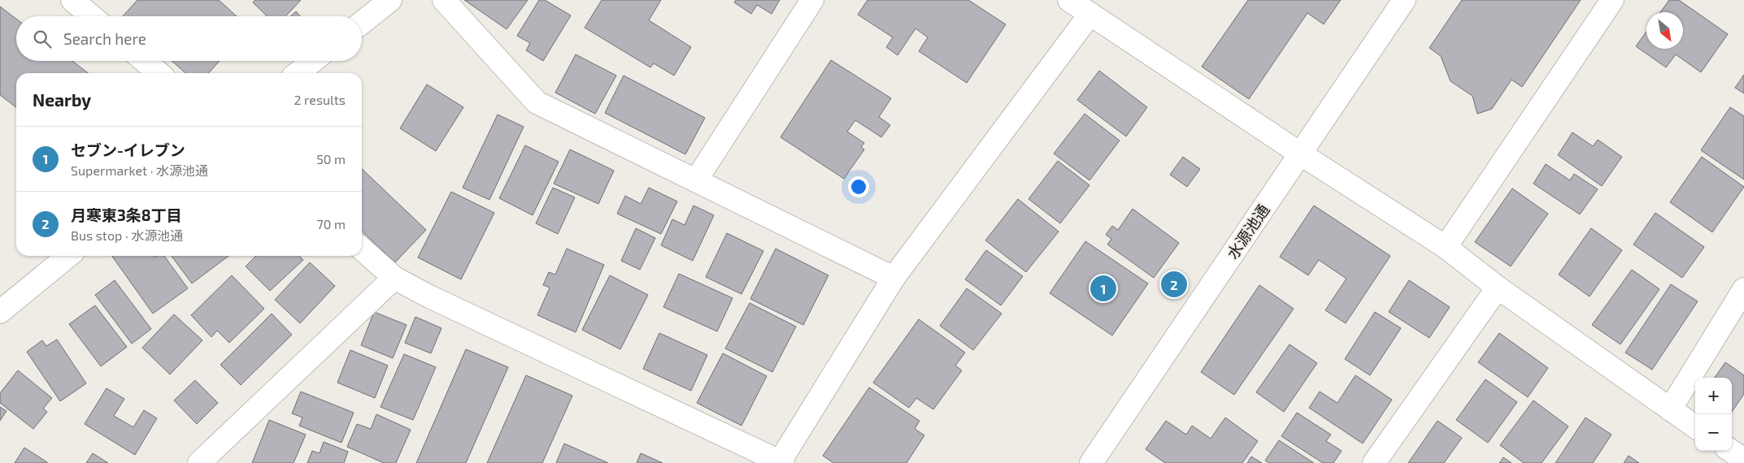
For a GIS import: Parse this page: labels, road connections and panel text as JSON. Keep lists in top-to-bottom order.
{
  "streets": {
    "street": ["水源池通"]
  },
  "north": "bottom right",
  "page": {
    "search": "Search here",
    "heading": ["Nearby", "2 results"],
    "list": [
      {
        "mark": "1",
        "name": "セブン-イレブン",
        "note": "Supermarket · 水源池通",
        "value": "50 m"
      },
      {
        "mark": "2",
        "name": "月寒東3条8丁目",
        "note": "Bus stop · 水源池通",
        "value": "70 m"
      }
    ],
    "pins": ["2", "1"],
    "map_buttons": ["+", "−"]
  }
}
